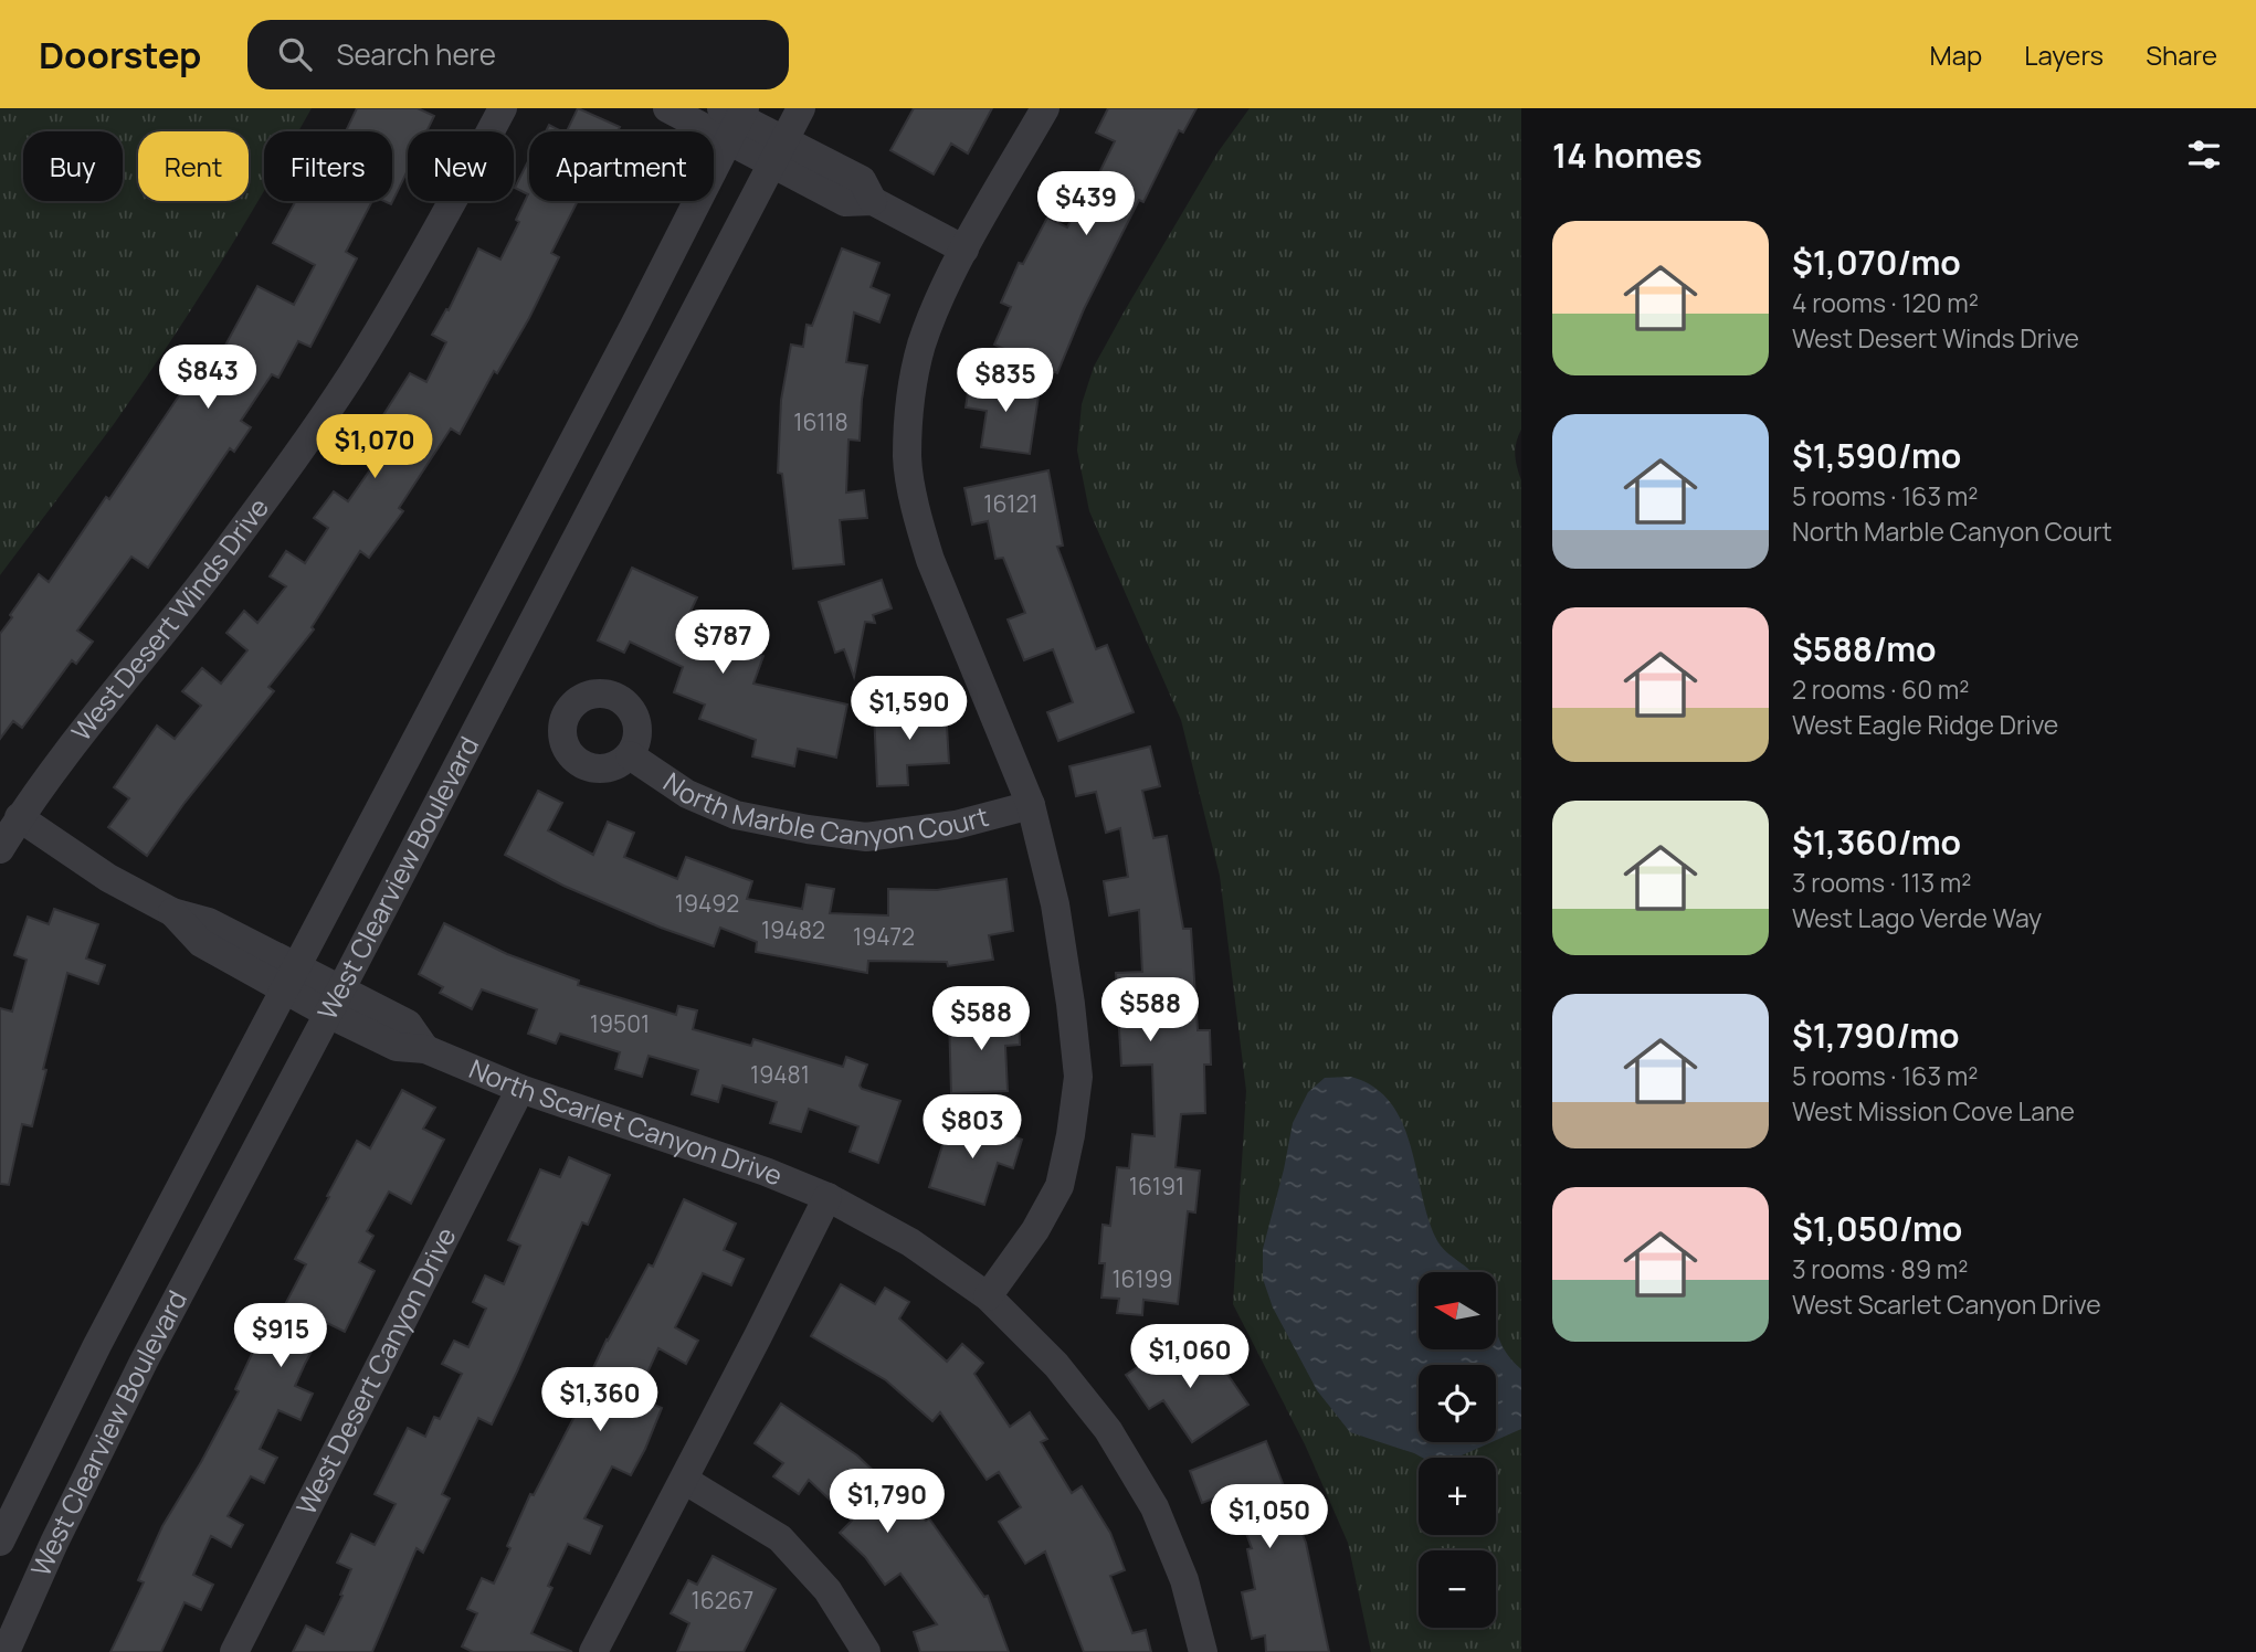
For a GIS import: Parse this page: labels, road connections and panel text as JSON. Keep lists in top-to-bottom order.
{
  "streets": {
    "street": [
      "West Desert Winds Drive",
      "North Marble Canyon Court",
      "West Clearview Boulevard",
      "North Scarlet Canyon Drive",
      "West Desert Canyon Drive"
    ]
  },
  "crossings": [
    ["West Desert Winds Drive", "North Scarlet Canyon Drive"],
    ["West Clearview Boulevard", "North Scarlet Canyon Drive"],
    ["North Scarlet Canyon Drive", "West Desert Canyon Drive"]
  ],
  "house_numbers": [
    "16118",
    "16121",
    "19492",
    "19482",
    "19472",
    "19501",
    "19481",
    "16191",
    "16199",
    "16267"
  ],
  "north": "left",
  "page": {
    "header": "Doorstep",
    "search": "Search here",
    "nav": ["Map", "Layers", "Share"],
    "heading": "14 homes",
    "chip": [
      "Buy",
      "Rent",
      "Filters",
      "New",
      "Apartment"
    ],
    "price": [
      "$439",
      "$843",
      "$835",
      "$1,070",
      "$787",
      "$1,590",
      "$588",
      "$588",
      "$803",
      "$915",
      "$1,060",
      "$1,360",
      "$1,790",
      "$1,050"
    ],
    "list": [
      {
        "name": "$1,070/mo",
        "note": "4 rooms · 120 m² · West Desert Winds Drive"
      },
      {
        "name": "$1,590/mo",
        "note": "5 rooms · 163 m² · North Marble Canyon Court"
      },
      {
        "name": "$588/mo",
        "note": "2 rooms · 60 m² · West Eagle Ridge Drive"
      },
      {
        "name": "$1,360/mo",
        "note": "3 rooms · 113 m² · West Lago Verde Way"
      },
      {
        "name": "$1,790/mo",
        "note": "5 rooms · 163 m² · West Mission Cove Lane"
      },
      {
        "name": "$1,050/mo",
        "note": "3 rooms · 89 m² · West Scarlet Canyon Drive"
      }
    ],
    "map_buttons": ["+", "−"]
  }
}
